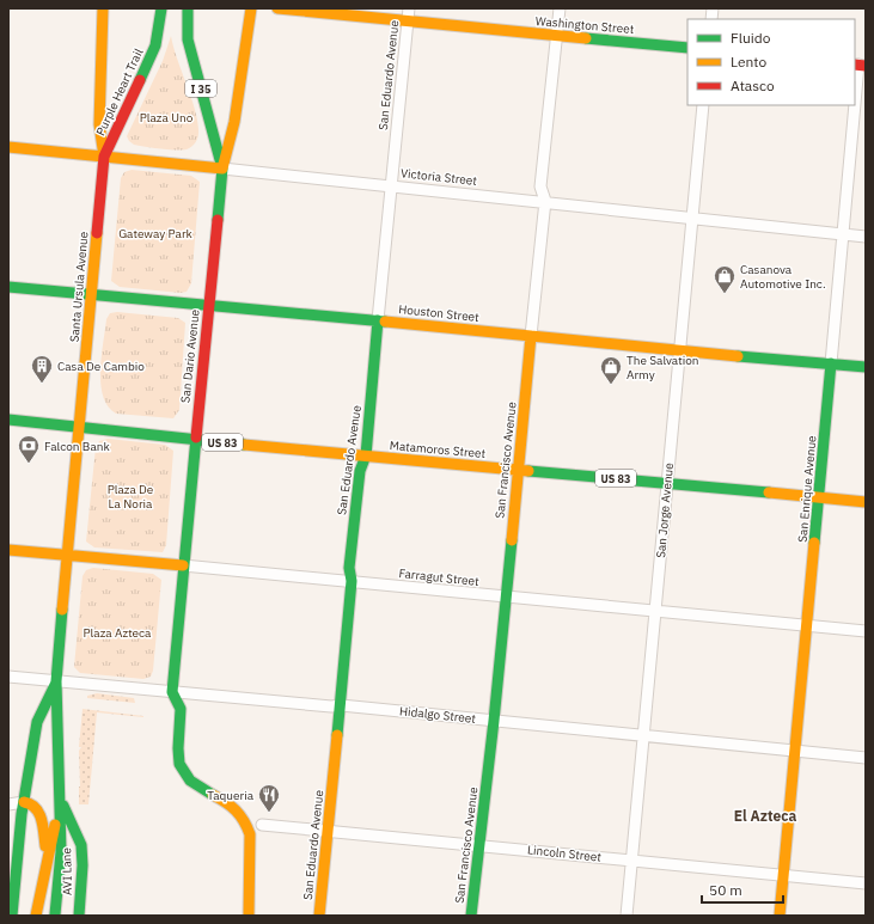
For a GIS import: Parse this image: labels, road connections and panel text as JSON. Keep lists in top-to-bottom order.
{
  "streets": {
    "main road": [
      "Washington Street",
      "San Eduardo Avenue",
      "I 35",
      "Purple Heart Trail",
      "Victoria Street",
      "Santa Ursula Avenue",
      "Houston Street",
      "San Dario Avenue",
      "US 83",
      "Matamoros Street",
      "San Francisco Avenue",
      "San Enrique Avenue",
      "Farragut Street",
      "AVI Lane"
    ],
    "street": ["San Jorge Avenue", "Hidalgo Street", "Lincoln Street"]
  },
  "crossings": [
    ["Washington Street", "San Eduardo Avenue"],
    ["Washington Street", "San Francisco Avenue"],
    ["San Eduardo Avenue", "Victoria Street"],
    ["San Eduardo Avenue", "Houston Street"],
    ["San Eduardo Avenue", "Matamoros Street"],
    ["San Eduardo Avenue", "Farragut Street"],
    ["San Eduardo Avenue", "Hidalgo Street"],
    ["San Eduardo Avenue", "Lincoln Street"],
    ["I 35", "Victoria Street"],
    ["I 35", "San Dario Avenue"],
    ["Purple Heart Trail", "Victoria Street"],
    ["Purple Heart Trail", "Santa Ursula Avenue"],
    ["Victoria Street", "Santa Ursula Avenue"],
    ["Victoria Street", "San Dario Avenue"],
    ["Victoria Street", "San Francisco Avenue"],
    ["Victoria Street", "San Enrique Avenue"],
    ["Victoria Street", "San Jorge Avenue"],
    ["Santa Ursula Avenue", "Houston Street"],
    ["Santa Ursula Avenue", "Matamoros Street"],
    ["Santa Ursula Avenue", "Farragut Street"],
    ["Santa Ursula Avenue", "Hidalgo Street"],
    ["Santa Ursula Avenue", "AVI Lane"],
    ["Houston Street", "San Dario Avenue"],
    ["Houston Street", "San Francisco Avenue"],
    ["Houston Street", "San Enrique Avenue"],
    ["Houston Street", "San Jorge Avenue"],
    ["San Dario Avenue", "Matamoros Street"],
    ["San Dario Avenue", "Farragut Street"],
    ["San Dario Avenue", "Hidalgo Street"],
    ["Matamoros Street", "San Francisco Avenue"],
    ["Matamoros Street", "San Enrique Avenue"],
    ["Matamoros Street", "San Jorge Avenue"],
    ["San Francisco Avenue", "Farragut Street"],
    ["San Francisco Avenue", "Hidalgo Street"],
    ["San Francisco Avenue", "Lincoln Street"],
    ["San Enrique Avenue", "Farragut Street"],
    ["San Enrique Avenue", "Hidalgo Street"],
    ["San Enrique Avenue", "Lincoln Street"],
    ["San Jorge Avenue", "Farragut Street"],
    ["San Jorge Avenue", "Hidalgo Street"],
    ["San Jorge Avenue", "Lincoln Street"]
  ],
  "districts": ["El Azteca"],
  "parks": [
    "Plaza Uno",
    "Gateway Park",
    "Plaza De La Noria",
    "Plaza Azteca"
  ],
  "places": {
    "shop": ["Casanova Automotive Inc.", "The Salvation Army"],
    "building": ["Casa De Cambio"],
    "bank": ["Falcon Bank"],
    "restaurant": ["Taqueria"]
  },
  "legend": ["Fluido", "Lento", "Atasco"],
  "scale_bar": "50 m"
}
